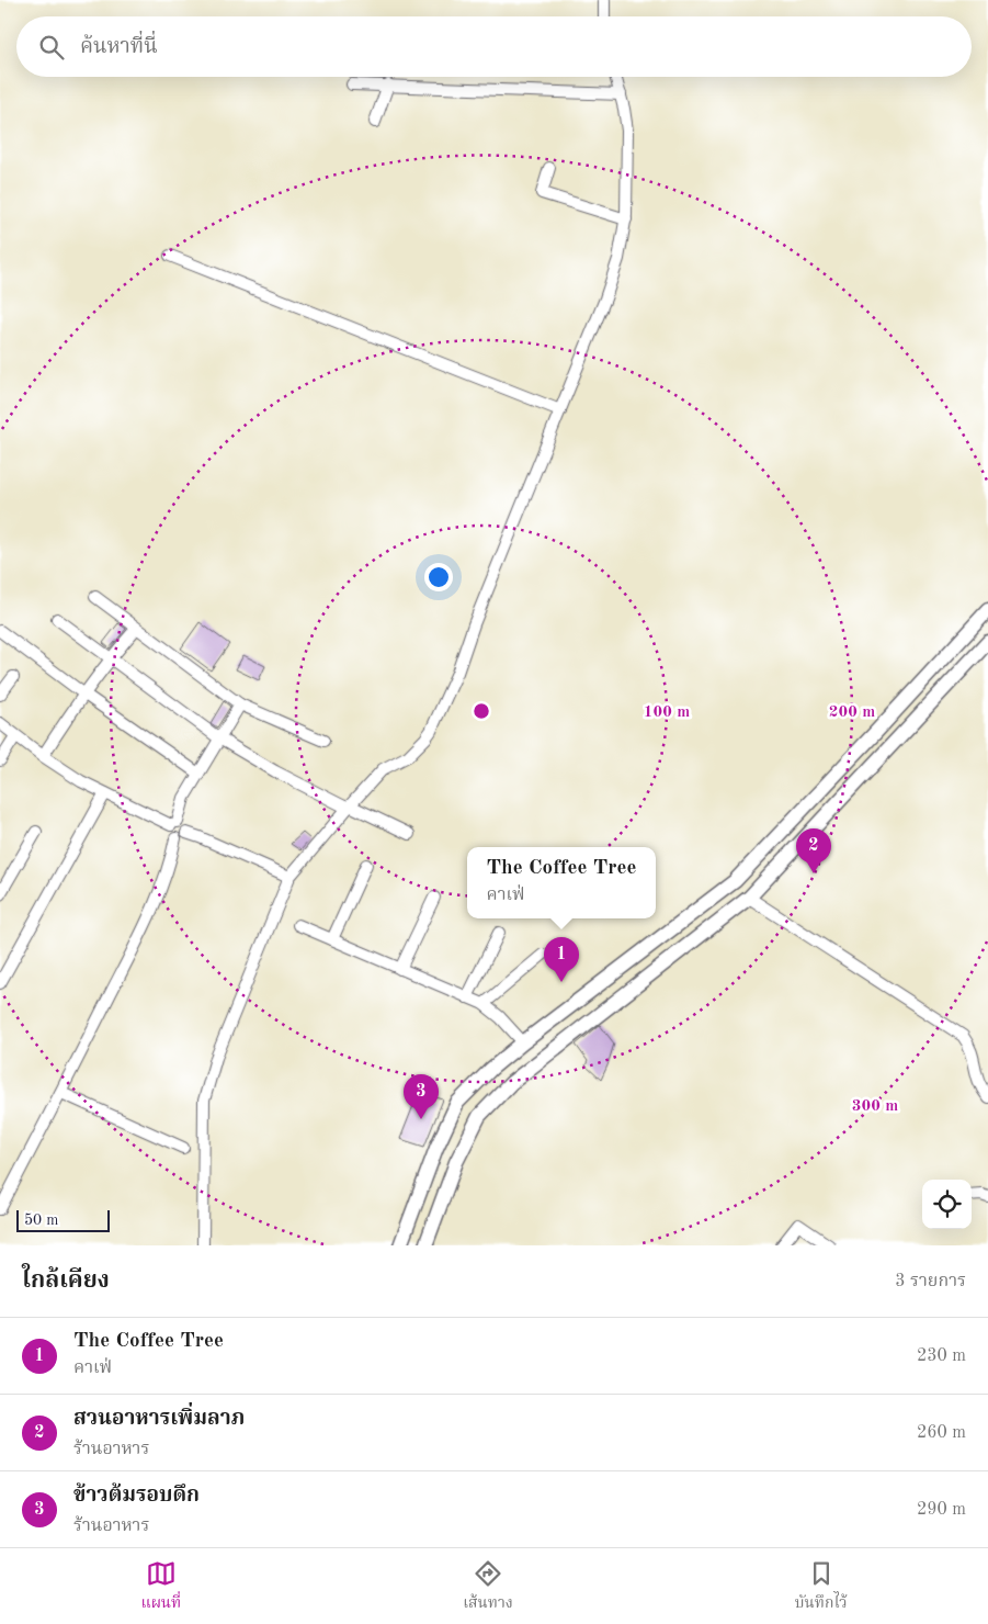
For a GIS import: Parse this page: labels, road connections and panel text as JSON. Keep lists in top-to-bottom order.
{
  "scale_bar": "50 m",
  "page": {
    "search": "ค้นหาที่นี่",
    "pins": ["2", "1", "3"],
    "popup": ["The Coffee Tree", "คาเฟ่"],
    "scale": "50 m",
    "heading": ["ใกล้เคียง", "3 รายการ"],
    "list": [
      {
        "mark": "1",
        "name": "The Coffee Tree",
        "note": "คาเฟ่",
        "value": "230 m"
      },
      {
        "mark": "2",
        "name": "สวนอาหารเพิ่มลาภ",
        "note": "ร้านอาหาร",
        "value": "260 m"
      },
      {
        "mark": "3",
        "name": "ข้าวต้มรอบดึก",
        "note": "ร้านอาหาร",
        "value": "290 m"
      }
    ],
    "nav": ["แผนที่", "เส้นทาง", "บันทึกไว้"]
  },
  "rings": ["100 m", "200 m", "300 m"]
}
